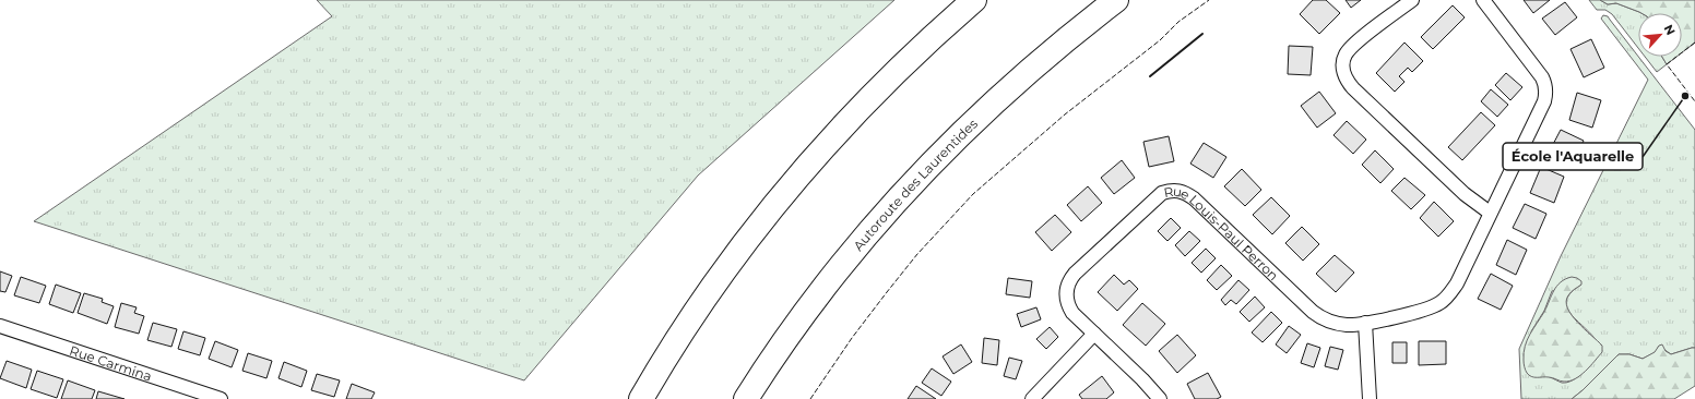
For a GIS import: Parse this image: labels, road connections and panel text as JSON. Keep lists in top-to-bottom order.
{
  "streets": {
    "highway": ["Autoroute des Laurentides"],
    "street": ["Rue Louis-Paul Perron", "Rue Carmina"]
  },
  "places": ["École l'Aquarelle"],
  "north": "top right"
}
